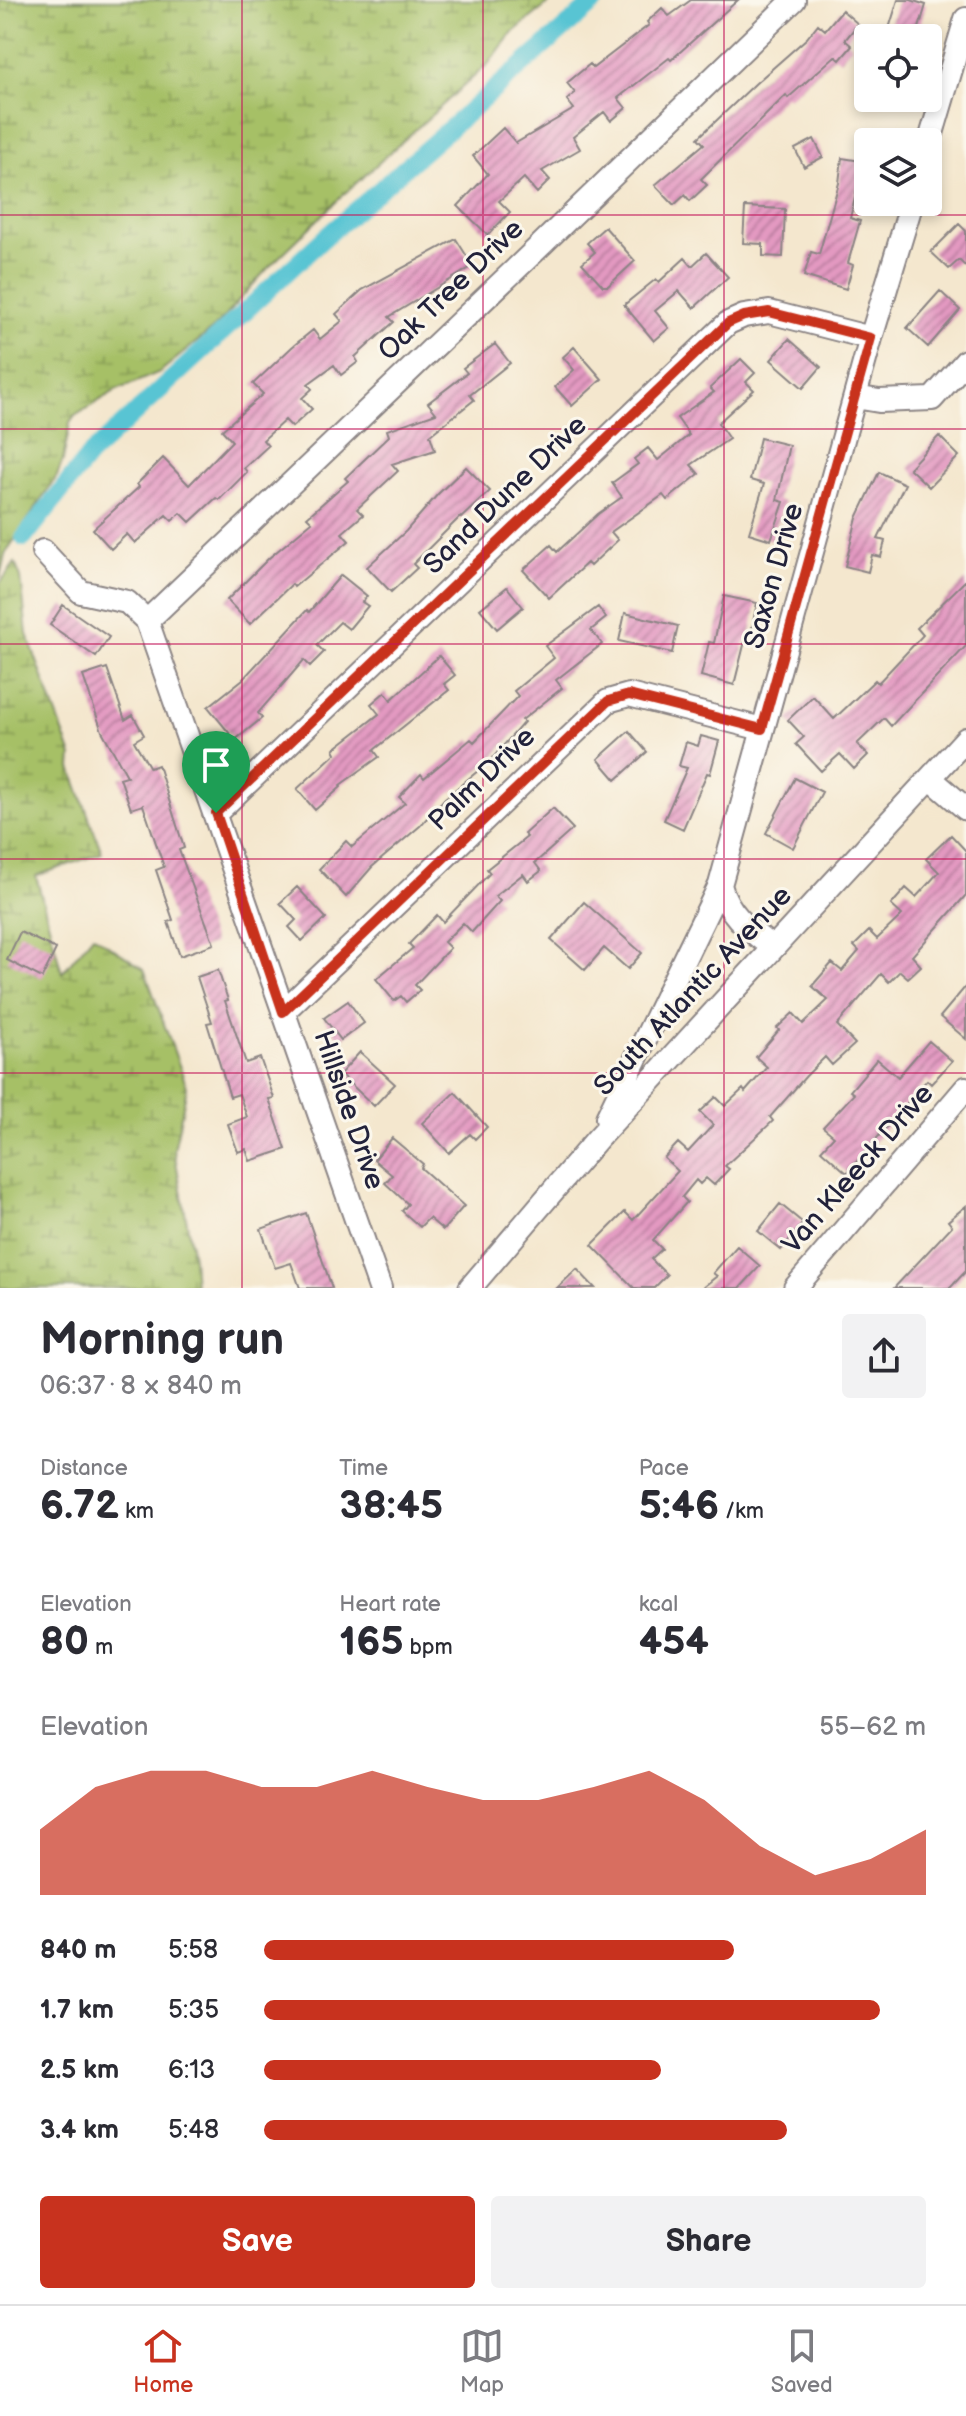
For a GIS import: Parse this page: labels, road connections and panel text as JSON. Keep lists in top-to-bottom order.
{
  "streets": {
    "street": [
      "Oak Tree Drive",
      "Sand Dune Drive",
      "Saxon Drive",
      "Palm Drive",
      "South Atlantic Avenue",
      "Hillside Drive",
      "Van Kleeck Drive"
    ]
  },
  "crossings": [
    ["Oak Tree Drive", "Hillside Drive"],
    ["Sand Dune Drive", "Saxon Drive"],
    ["Sand Dune Drive", "Hillside Drive"],
    ["Saxon Drive", "Palm Drive"],
    ["Saxon Drive", "South Atlantic Avenue"],
    ["Palm Drive", "Hillside Drive"]
  ],
  "page": {
    "heading": ["Morning run", "06:37 · 8 × 840 m"],
    "stats": [
      ["Distance", "6.72 km"],
      ["Time", "38:45"],
      ["Pace", "5:46 /km"],
      ["Elevation", "80 m"],
      ["Heart rate", "165 bpm"],
      ["kcal", "454"]
    ],
    "chart": ["Elevation", "55–62 m"],
    "list": [
      {
        "name": "840 m",
        "note": "5:58"
      },
      {
        "name": "1.7 km",
        "note": "5:35"
      },
      {
        "name": "2.5 km",
        "note": "6:13"
      },
      {
        "name": "3.4 km",
        "note": "5:48"
      }
    ],
    "buttons": ["Save", "Share"],
    "tabs": ["Home", "Map", "Saved"]
  }
}
